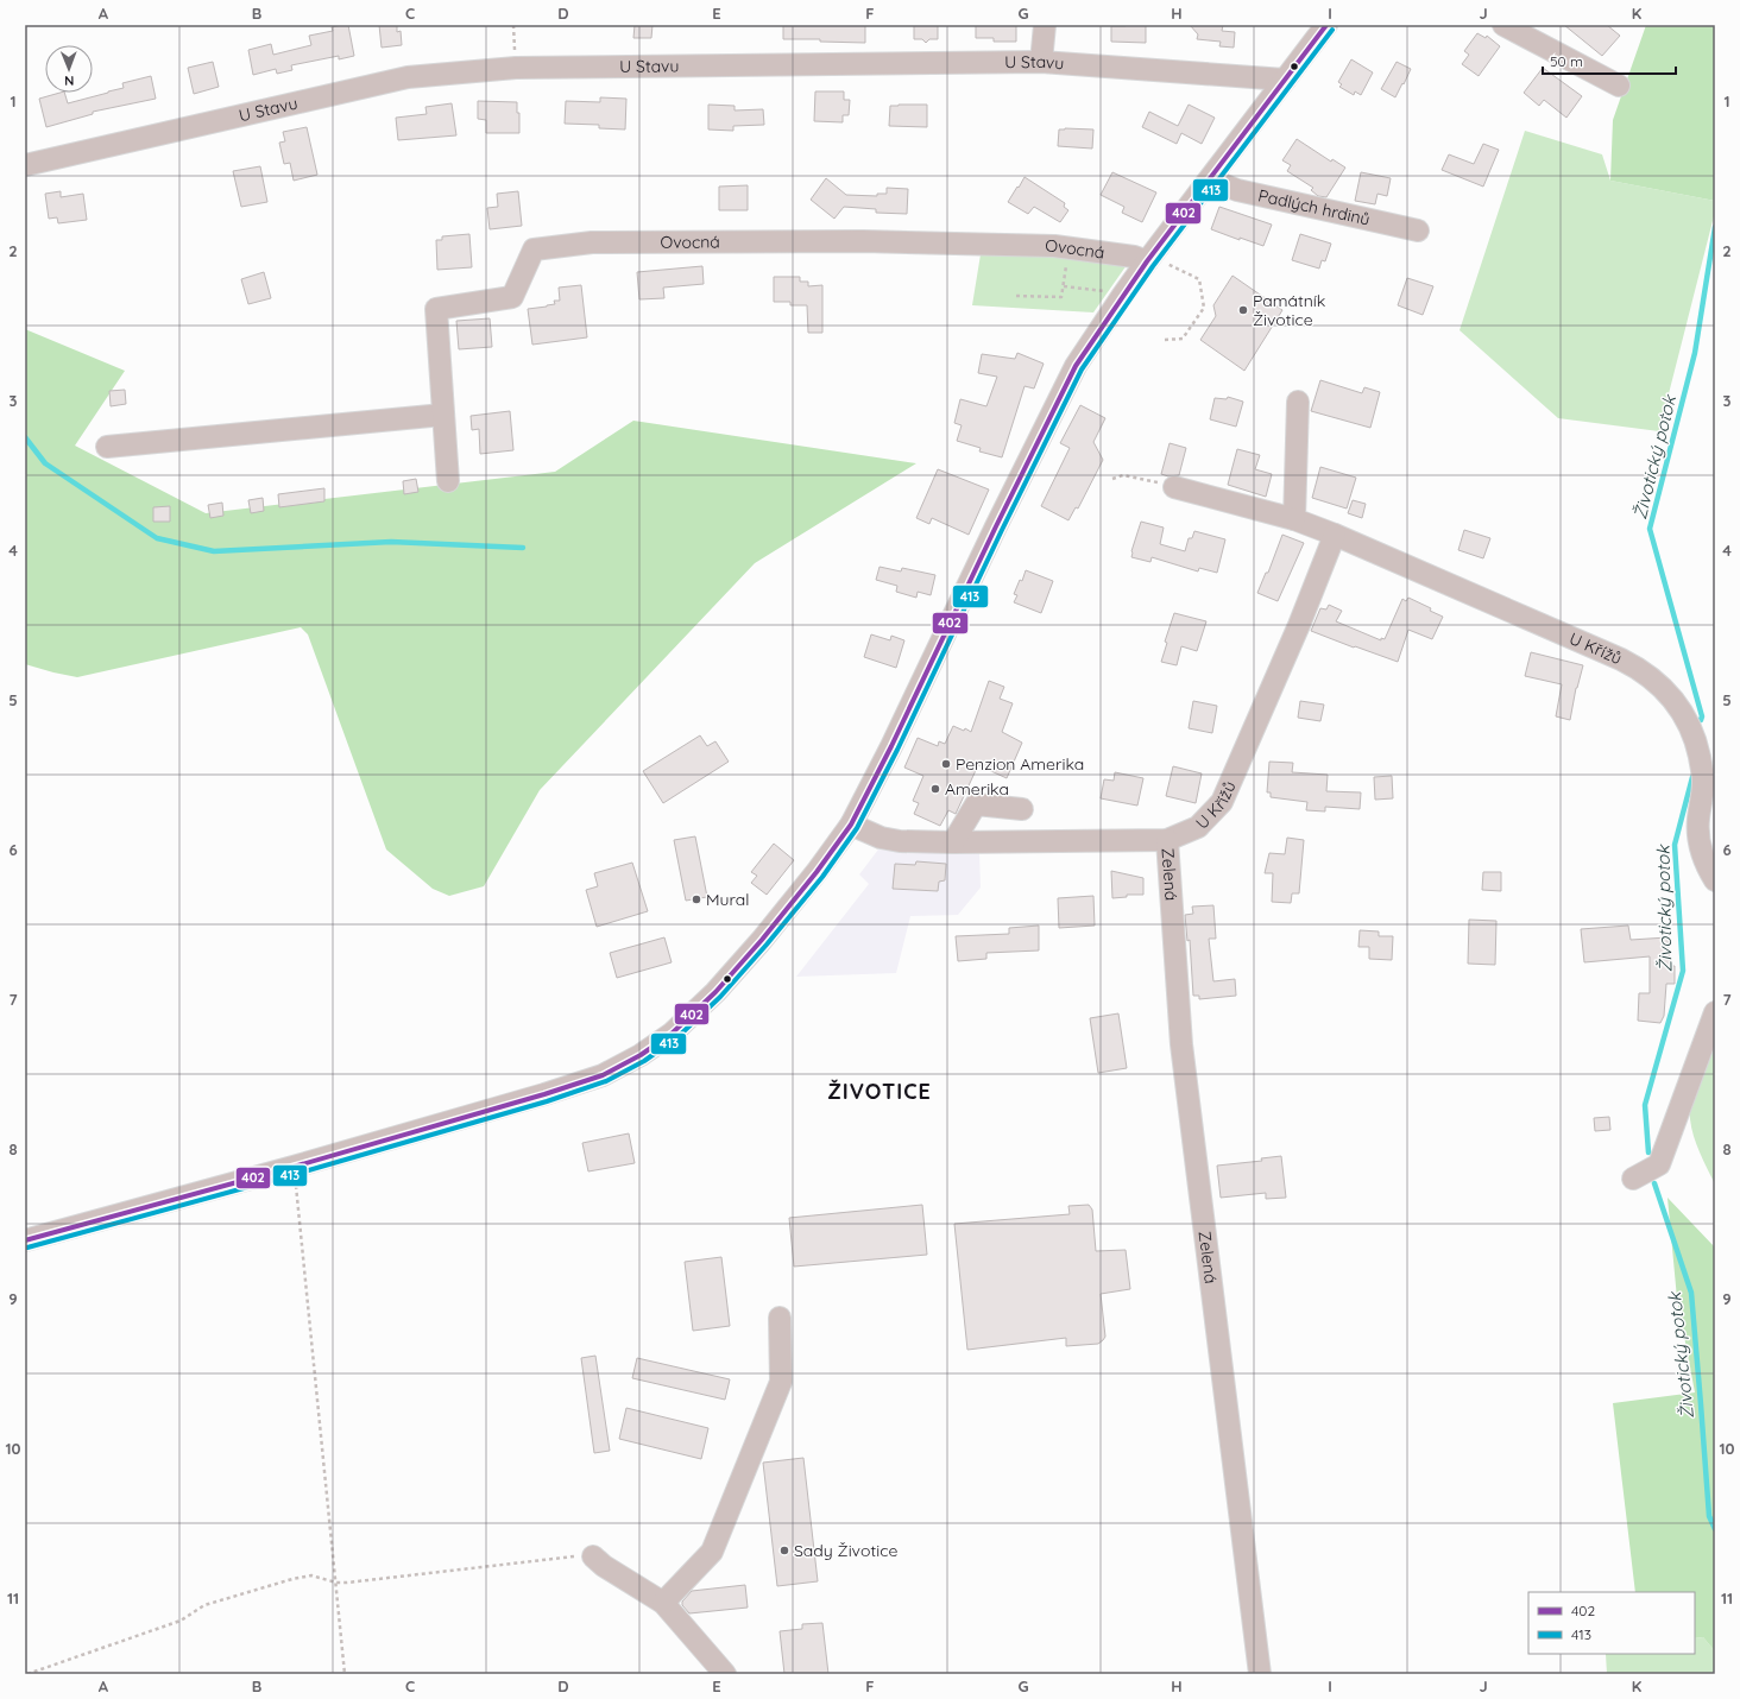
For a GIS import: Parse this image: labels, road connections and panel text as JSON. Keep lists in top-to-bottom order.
{
  "streets": {
    "street": [
      "U Stavu",
      "Padlých hrdinů",
      "Ovocná",
      "U Křížů",
      "Zelená"
    ]
  },
  "crossings": [
    ["U Křížů", "Zelená"]
  ],
  "districts": ["ŽIVOTICE"],
  "water": ["Životický potok"],
  "places": [
    "Památník Životice",
    "Penzion Amerika",
    "Amerika",
    "Mural",
    "Sady Životice"
  ],
  "lines": ["transit line 402", "transit line 413"],
  "legend": ["402", "413"],
  "scale_bar": "50 m",
  "north": "bottom",
  "grid": {
    "columns": [
      "A",
      "B",
      "C",
      "D",
      "E",
      "F",
      "G",
      "H",
      "I",
      "J",
      "K"
    ],
    "rows": [
      "1",
      "2",
      "3",
      "4",
      "5",
      "6",
      "7",
      "8",
      "9",
      "10",
      "11"
    ]
  }
}
